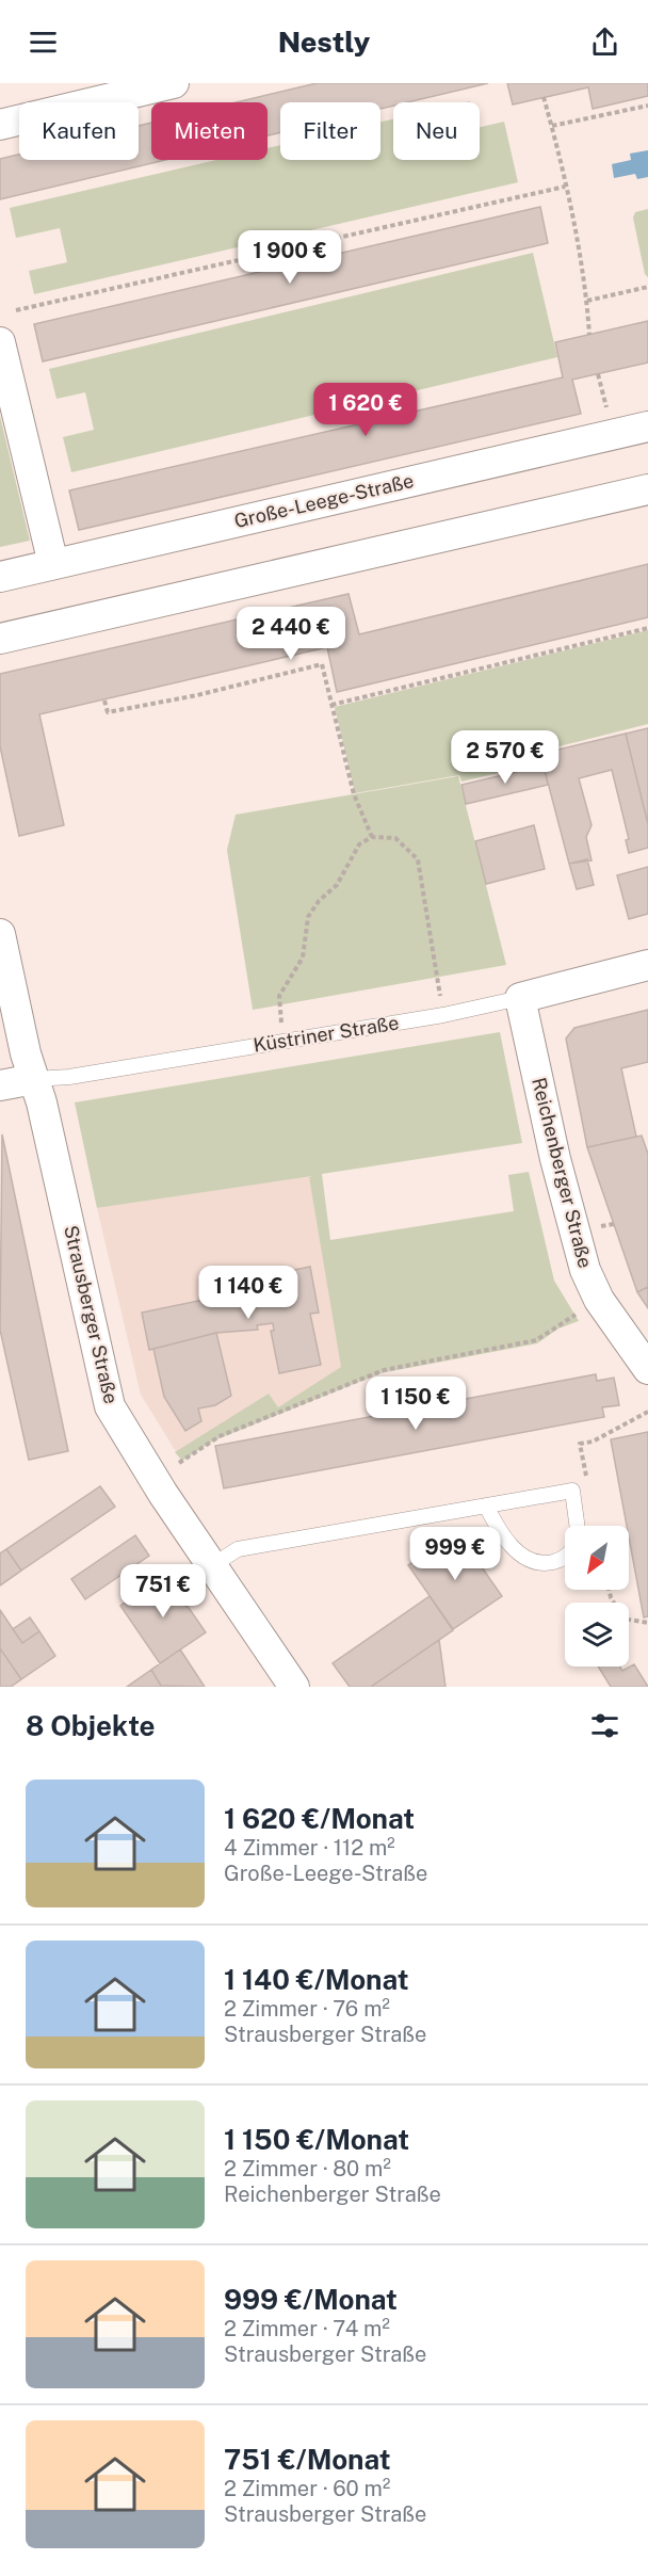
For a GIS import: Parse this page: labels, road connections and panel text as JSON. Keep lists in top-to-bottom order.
{
  "streets": {
    "street": [
      "Große-Leege-Straße",
      "Küstriner Straße",
      "Reichenberger Straße",
      "Strausberger Straße"
    ]
  },
  "crossings": [
    ["Küstriner Straße", "Reichenberger Straße"],
    ["Küstriner Straße", "Strausberger Straße"]
  ],
  "north": "bottom left",
  "page": {
    "header": "Nestly",
    "chip": [
      "Kaufen",
      "Mieten",
      "Filter",
      "Neu"
    ],
    "price": [
      "1 900 €",
      "1 620 €",
      "2 440 €",
      "2 570 €",
      "1 140 €",
      "1 150 €",
      "999 €",
      "751 €"
    ],
    "heading": "8 Objekte",
    "list": [
      {
        "name": "1 620 €/Monat",
        "note": "4 Zimmer · 112 m² · Große-Leege-Straße"
      },
      {
        "name": "1 140 €/Monat",
        "note": "2 Zimmer · 76 m² · Strausberger Straße"
      },
      {
        "name": "1 150 €/Monat",
        "note": "2 Zimmer · 80 m² · Reichenberger Straße"
      },
      {
        "name": "999 €/Monat",
        "note": "2 Zimmer · 74 m² · Strausberger Straße"
      },
      {
        "name": "751 €/Monat",
        "note": "2 Zimmer · 60 m² · Strausberger Straße"
      }
    ]
  }
}
